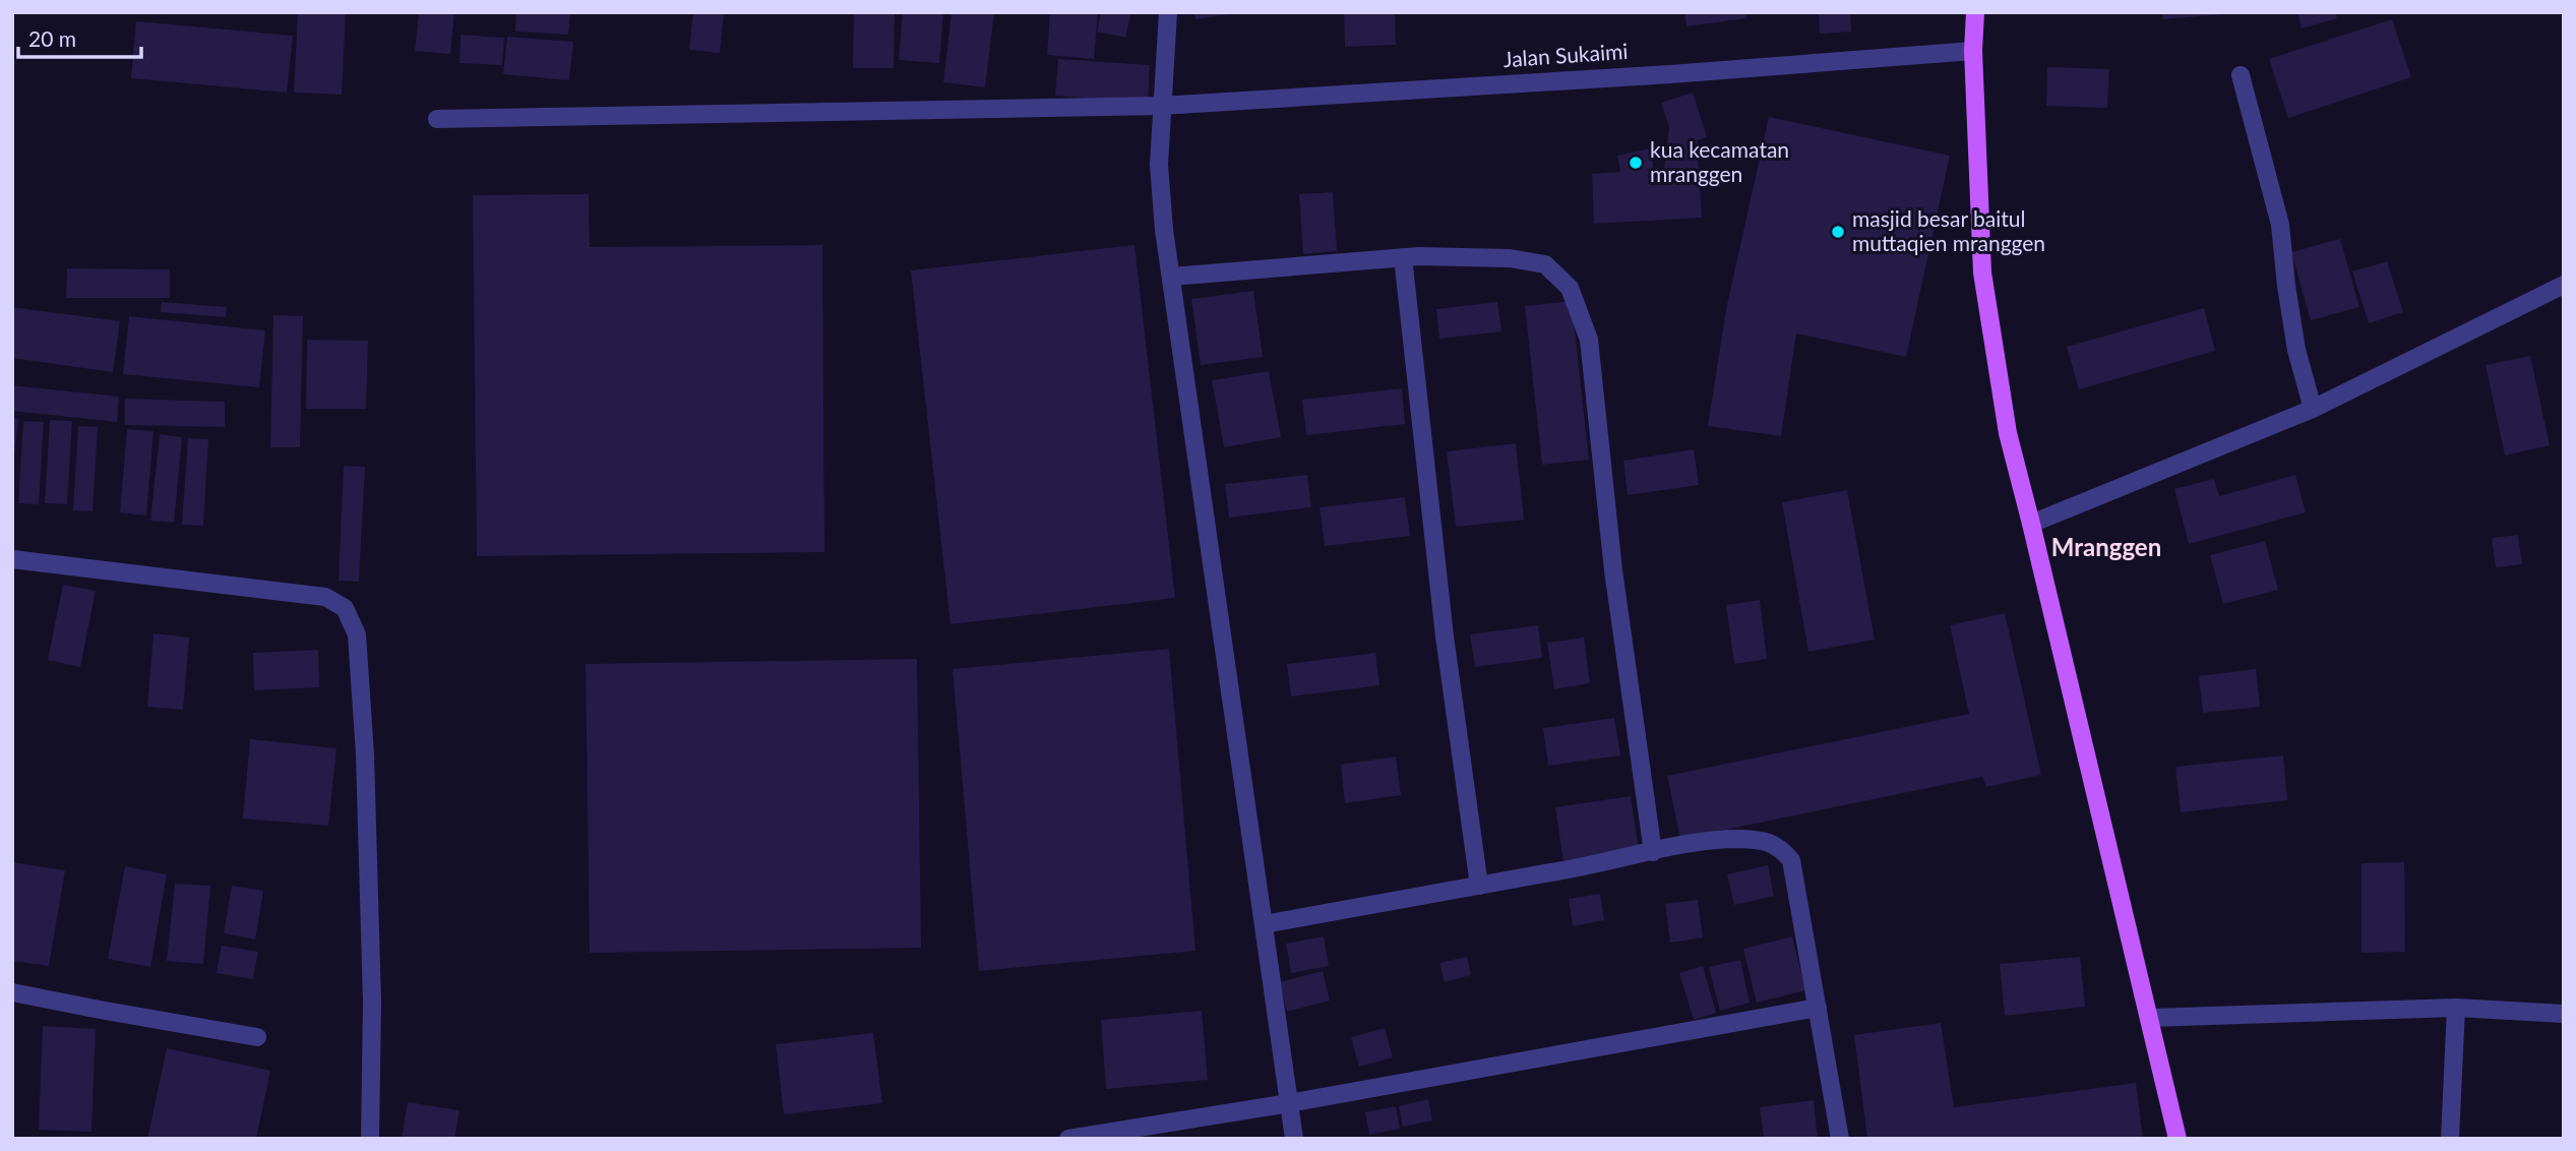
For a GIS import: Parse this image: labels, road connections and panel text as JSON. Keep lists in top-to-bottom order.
{
  "streets": {
    "street": ["Jalan Sukaimi"]
  },
  "districts": ["Mranggen"],
  "places": ["kua kecamatan mranggen", "masjid besar baitul muttaqien mranggen"],
  "scale_bar": "20 m"
}
